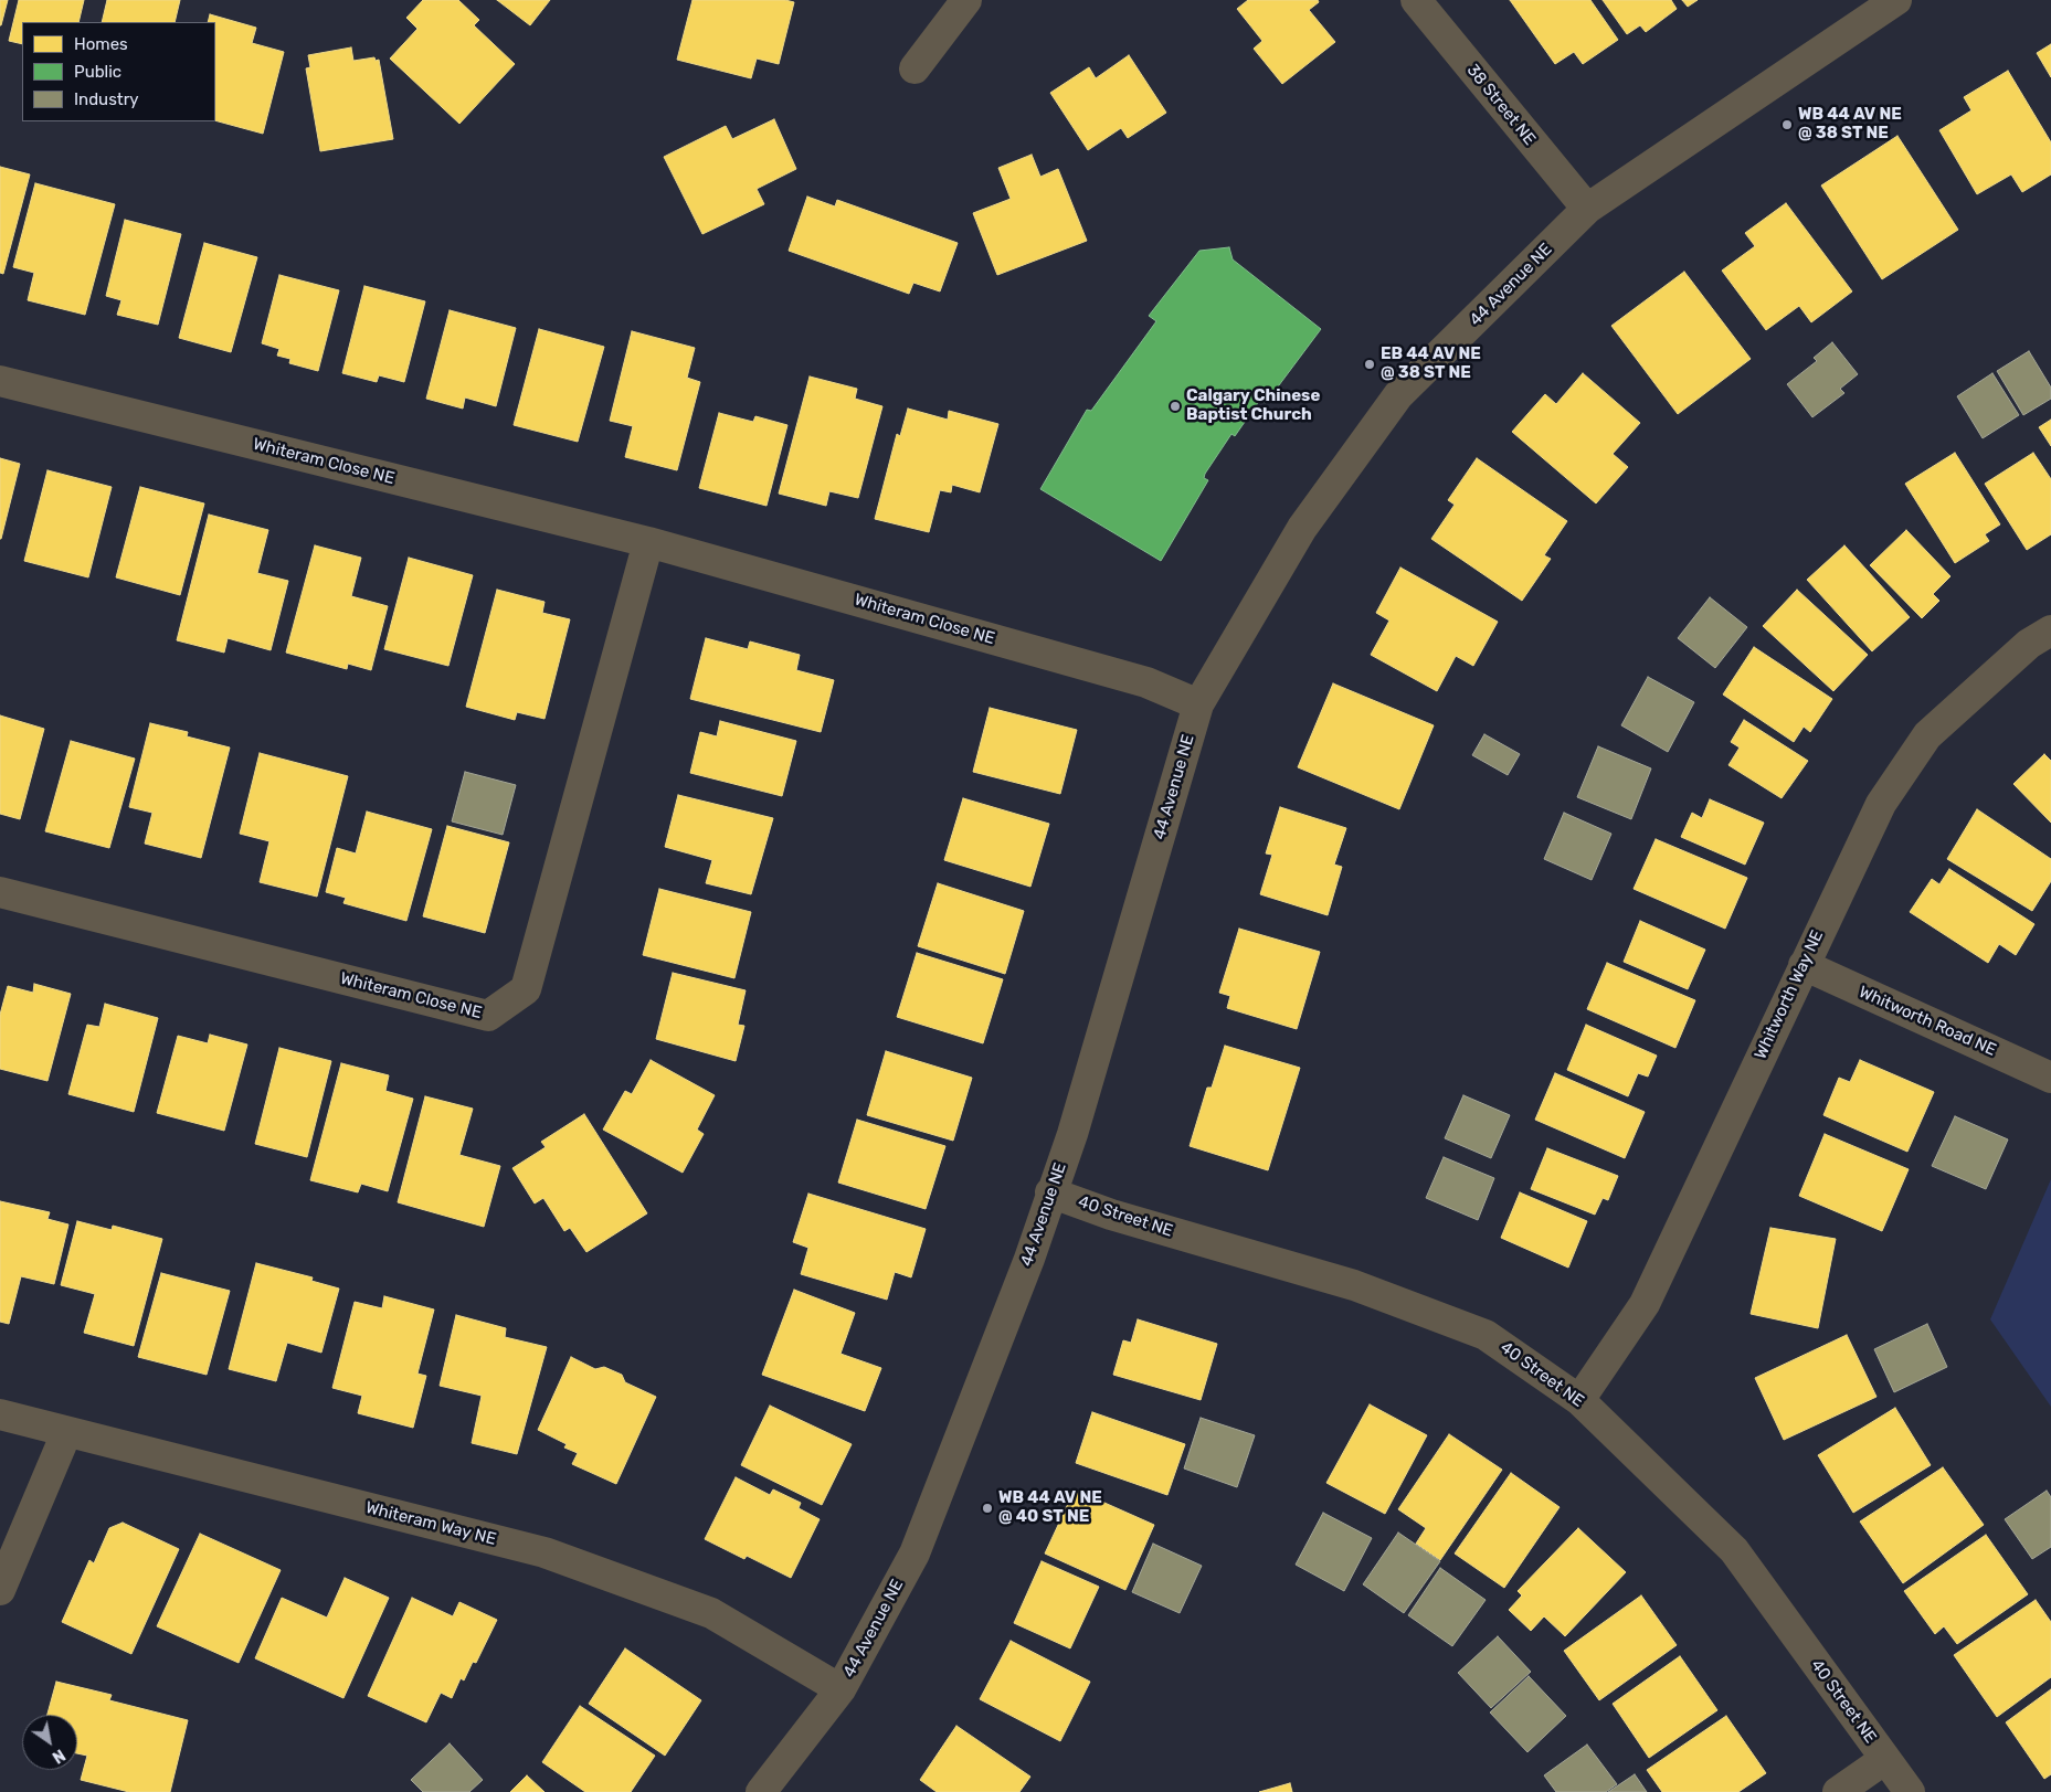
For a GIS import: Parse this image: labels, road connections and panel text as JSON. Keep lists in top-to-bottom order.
{
  "streets": {
    "street": [
      "38 Street NE",
      "44 Avenue NE",
      "Whiteram Close NE",
      "Whitworth Way NE",
      "Whitworth Road NE",
      "40 Street NE",
      "Whiteram Way NE"
    ]
  },
  "crossings": [
    ["38 Street NE", "44 Avenue NE"],
    ["44 Avenue NE", "Whiteram Close NE"],
    ["44 Avenue NE", "40 Street NE"],
    ["44 Avenue NE", "Whiteram Way NE"],
    ["Whitworth Way NE", "Whitworth Road NE"],
    ["Whitworth Way NE", "40 Street NE"]
  ],
  "places": [
    "WB 44 AV NE @ 38 ST NE",
    "EB 44 AV NE @ 38 ST NE",
    "Calgary Chinese Baptist Church",
    "WB 44 AV NE @ 40 ST NE"
  ],
  "legend": ["Homes", "Public", "Industry"],
  "north": "bottom right"
}
